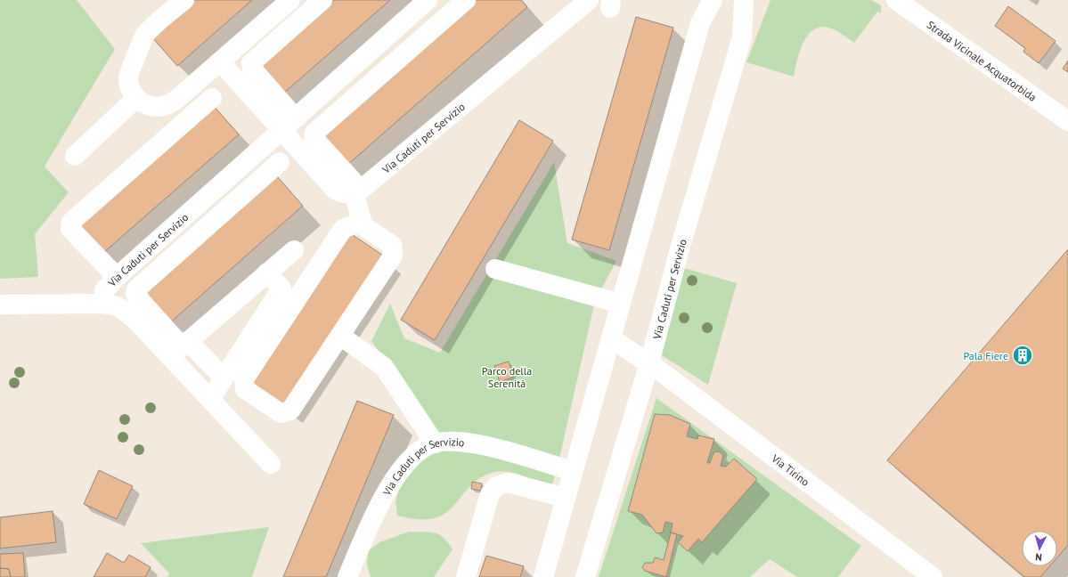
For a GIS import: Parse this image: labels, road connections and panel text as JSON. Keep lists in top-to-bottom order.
{
  "streets": {
    "street": ["Strada Vicinale Acquatorbida", "Via Caduti per Servizio", "Via Tirino"]
  },
  "crossings": [
    ["Via Caduti per Servizio", "Via Tirino"]
  ],
  "parks": ["Parco della Serenità"],
  "places": {
    "building": ["Pala Fiere"]
  },
  "north": "bottom"
}
